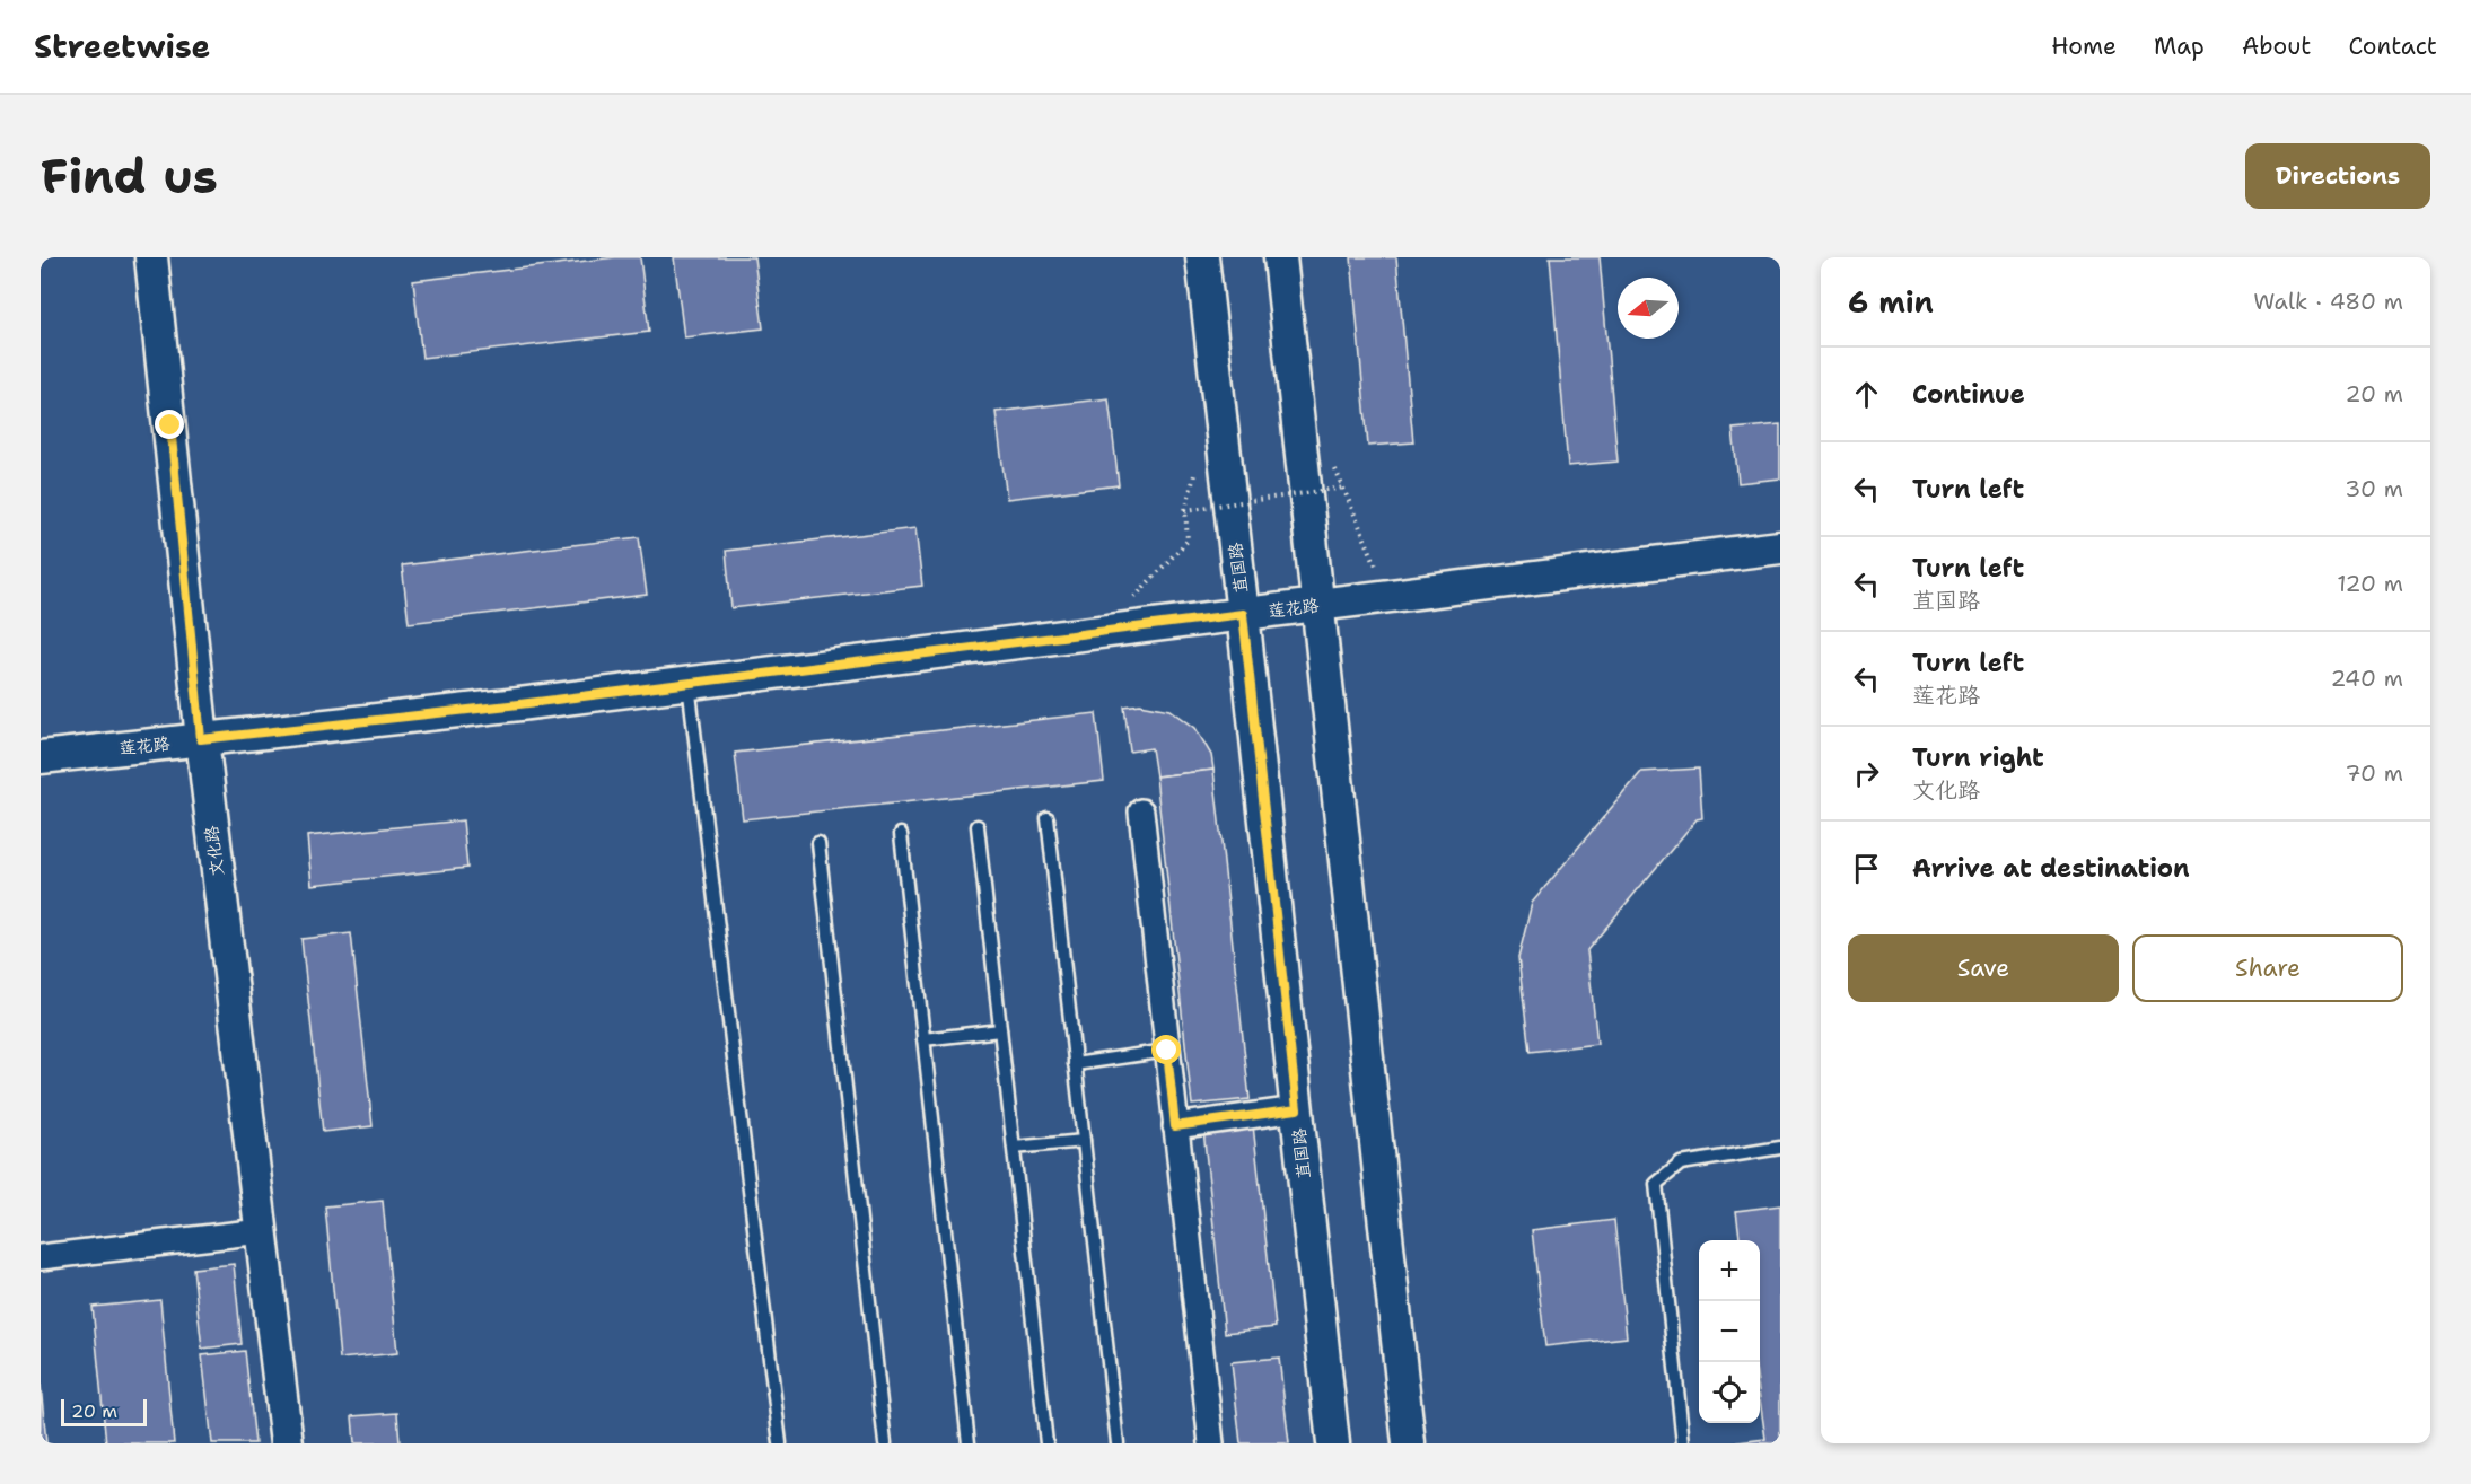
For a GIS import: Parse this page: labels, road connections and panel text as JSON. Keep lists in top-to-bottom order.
{
  "streets": {
    "street": ["苴国路", "莲花路", "文化路"]
  },
  "crossings": [
    ["苴国路", "莲花路"],
    ["莲花路", "文化路"]
  ],
  "scale_bar": "20 m",
  "north": "left",
  "page": {
    "header": "Streetwise",
    "nav": [
      "Home",
      "Map",
      "About",
      "Contact"
    ],
    "buttons": [
      "Directions",
      ["Save", "Share"]
    ],
    "title": "Find us",
    "heading": ["6 min", "Walk · 480 m"],
    "list": [
      ["Continue", "20 m"],
      ["Turn left", "30 m"],
      ["Turn left", "苴国路", "120 m"],
      ["Turn left", "莲花路", "240 m"],
      ["Turn right", "文化路", "70 m"],
      "Arrive at destination"
    ],
    "map_buttons": ["+", "−"],
    "scale": "20 m"
  }
}
